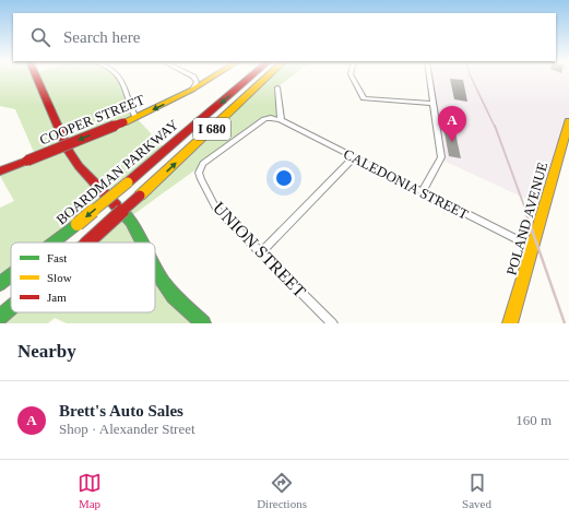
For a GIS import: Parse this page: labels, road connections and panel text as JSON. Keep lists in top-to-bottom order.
{
  "streets": {
    "main road": [
      "COOPER STREET",
      "I 680",
      "BOARDMAN PARKWAY",
      "POLAND AVENUE"
    ],
    "street": ["CALEDONIA STREET", "UNION STREET"]
  },
  "crossings": [
    ["CALEDONIA STREET", "POLAND AVENUE"],
    ["CALEDONIA STREET", "UNION STREET"]
  ],
  "one_way": ["COOPER STREET"],
  "legend": ["Fast", "Slow", "Jam"],
  "page": {
    "search": "Search here",
    "pins": "A",
    "heading": "Nearby",
    "list": [
      {
        "mark": "A",
        "name": "Brett's Auto Sales",
        "note": "Shop · Alexander Street",
        "value": "160 m"
      }
    ],
    "nav": ["Map", "Directions", "Saved"]
  }
}
